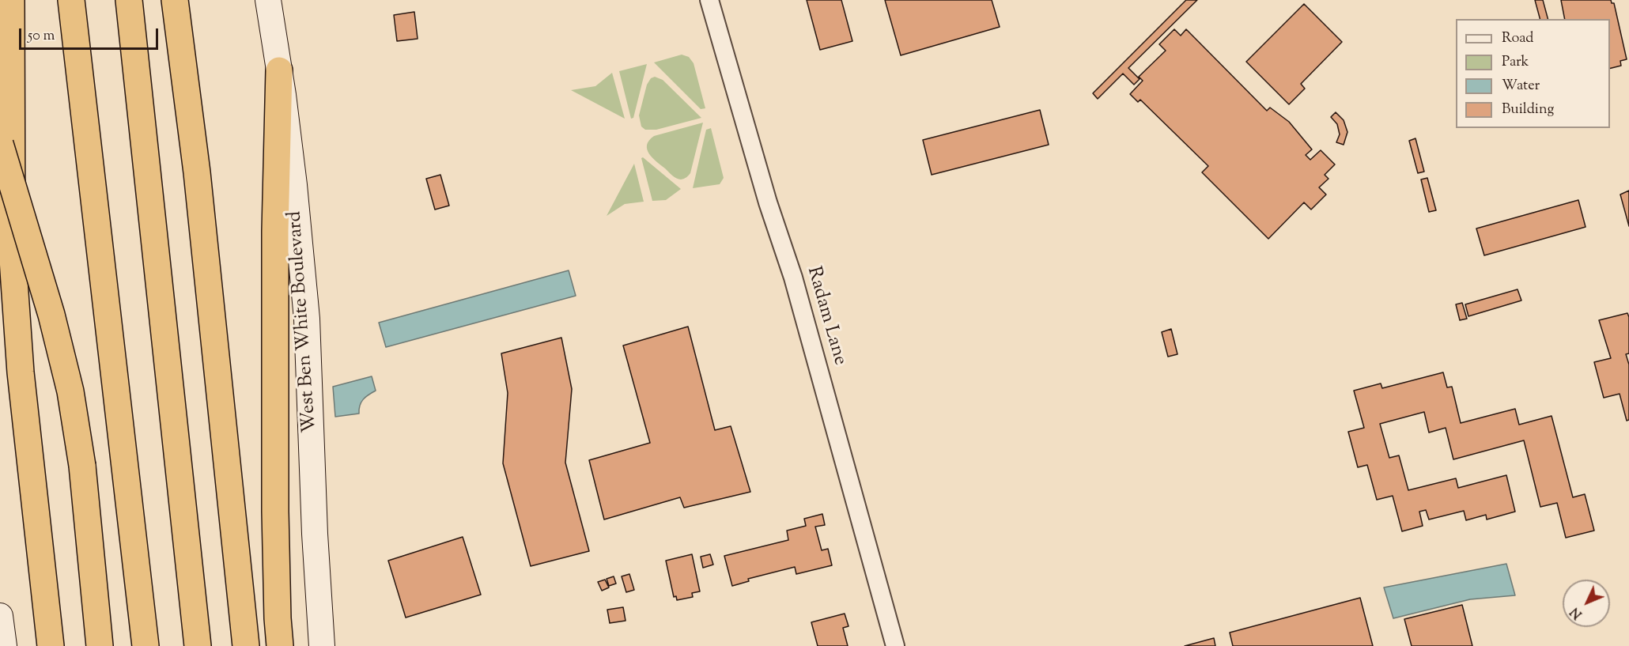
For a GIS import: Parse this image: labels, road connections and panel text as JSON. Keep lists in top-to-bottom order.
{
  "streets": {
    "main road": ["West Ben White Boulevard"],
    "street": ["Radam Lane"]
  },
  "legend": [
    "Road",
    "Park",
    "Water",
    "Building"
  ],
  "scale_bar": "50 m",
  "north": "bottom left"
}
